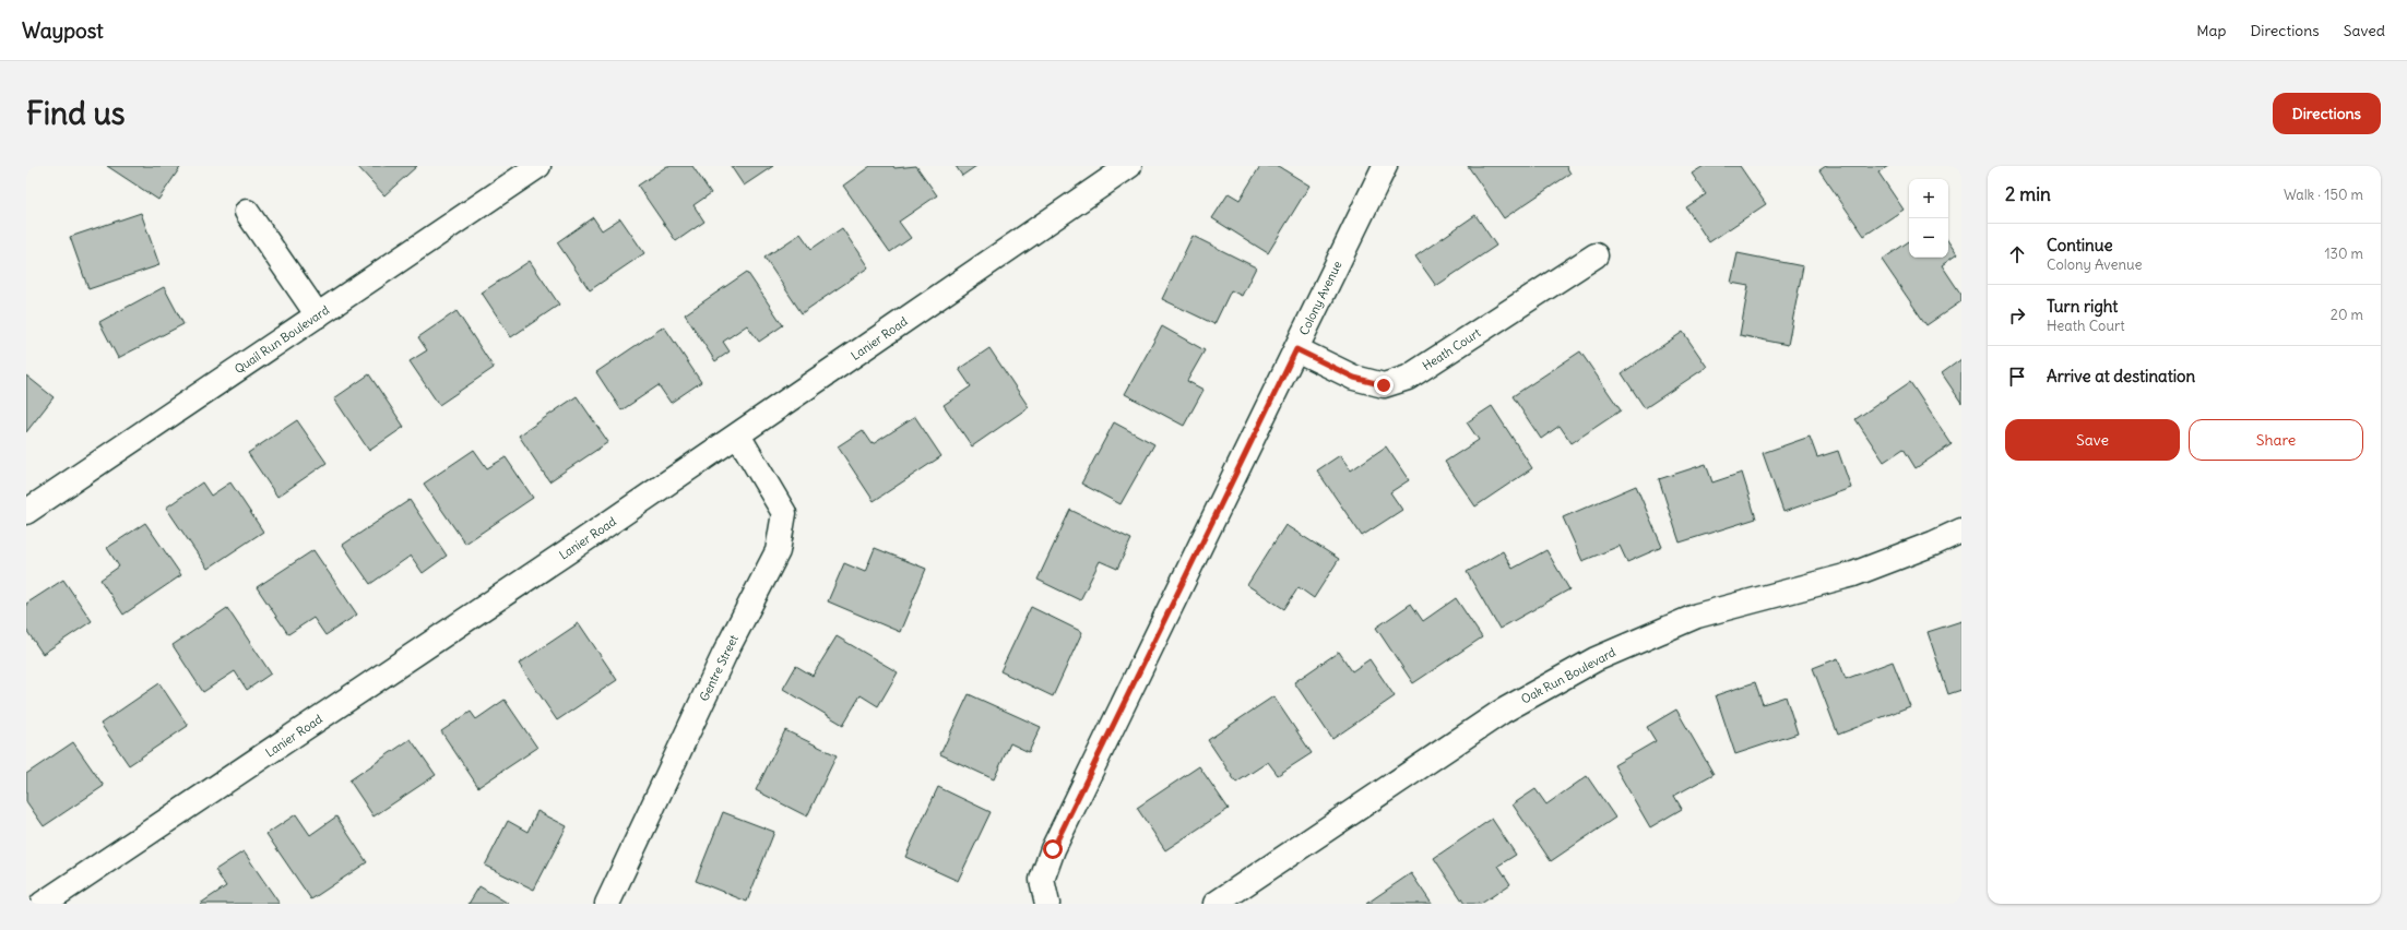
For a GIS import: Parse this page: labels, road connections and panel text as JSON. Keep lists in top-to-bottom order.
{
  "streets": {
    "street": [
      "Colony Avenue",
      "Lanier Road",
      "Quail Run Boulevard",
      "Heath Court",
      "Gentre Street",
      "Oak Run Boulevard"
    ]
  },
  "crossings": [
    ["Colony Avenue", "Heath Court"],
    ["Lanier Road", "Gentre Street"]
  ],
  "page": {
    "header": "Waypost",
    "nav": ["Map", "Directions", "Saved"],
    "buttons": [
      "Directions",
      ["Save", "Share"]
    ],
    "title": "Find us",
    "heading": ["2 min", "Walk · 150 m"],
    "map_buttons": ["+", "−"],
    "list": [
      ["Continue", "Colony Avenue", "130 m"],
      ["Turn right", "Heath Court", "20 m"],
      "Arrive at destination"
    ]
  }
}
